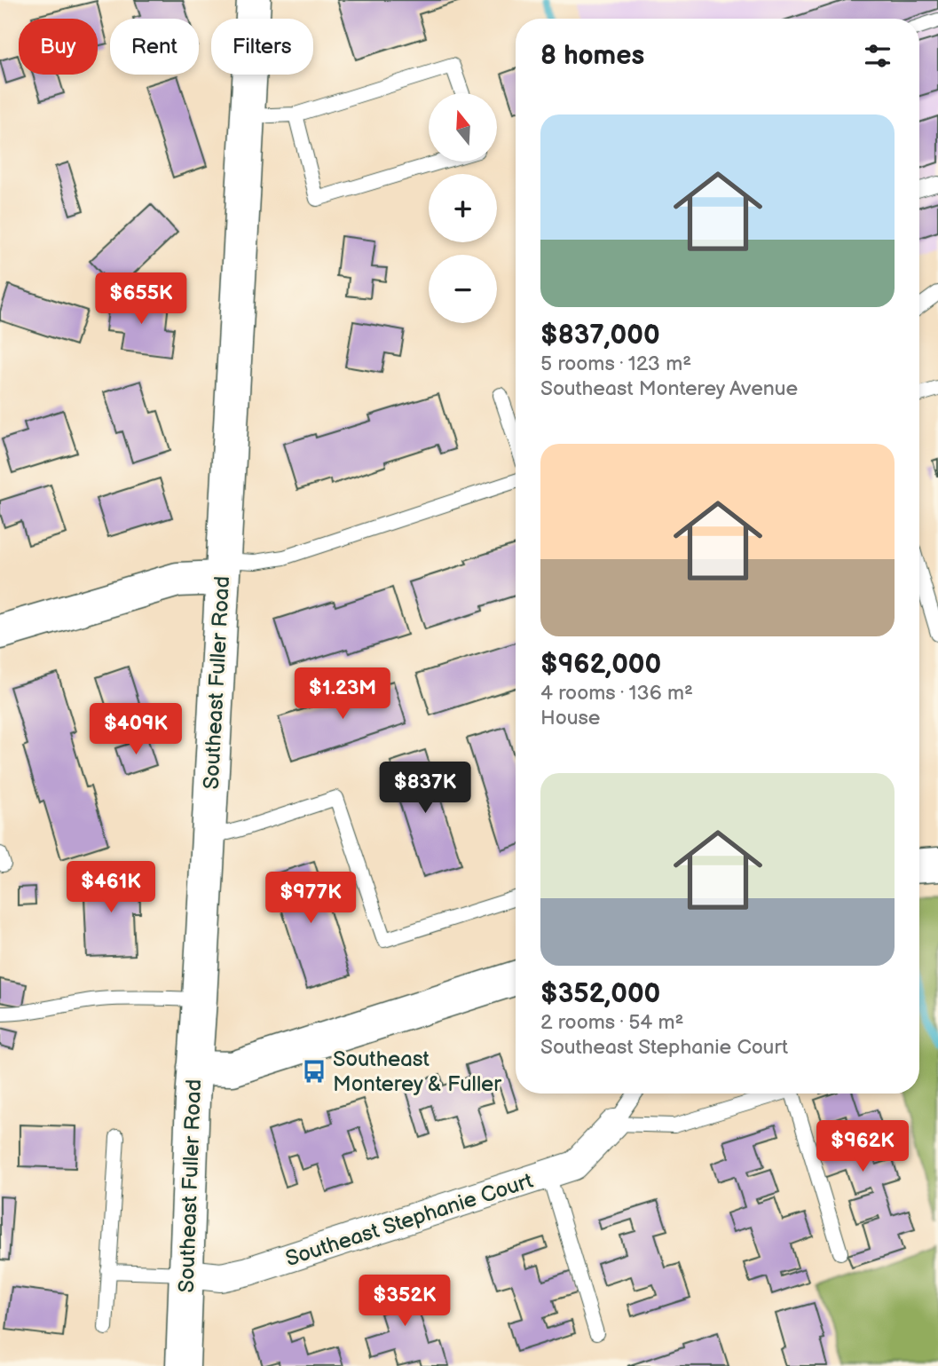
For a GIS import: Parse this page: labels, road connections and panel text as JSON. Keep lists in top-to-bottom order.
{
  "streets": {
    "street": ["Southeast Fuller Road", "Southeast Stephanie Court"]
  },
  "crossings": [
    ["Southeast Fuller Road", "Southeast Stephanie Court"]
  ],
  "places": {
    "bus stop": ["Southeast Monterey & Fuller"]
  },
  "north": "top",
  "page": {
    "chip": ["Buy", "Rent", "Filters"],
    "heading": "8 homes",
    "map_buttons": ["+", "−"],
    "list": [
      {
        "name": "$837,000",
        "note": "5 rooms · 123 m² · Southeast Monterey Avenue"
      },
      {
        "name": "$962,000",
        "note": "4 rooms · 136 m² · House"
      },
      {
        "name": "$352,000",
        "note": "2 rooms · 54 m² · Southeast Stephanie Court"
      }
    ],
    "price": [
      "$655K",
      "$1.23M",
      "$409K",
      "$837K",
      "$461K",
      "$977K",
      "$962K",
      "$352K"
    ]
  }
}
